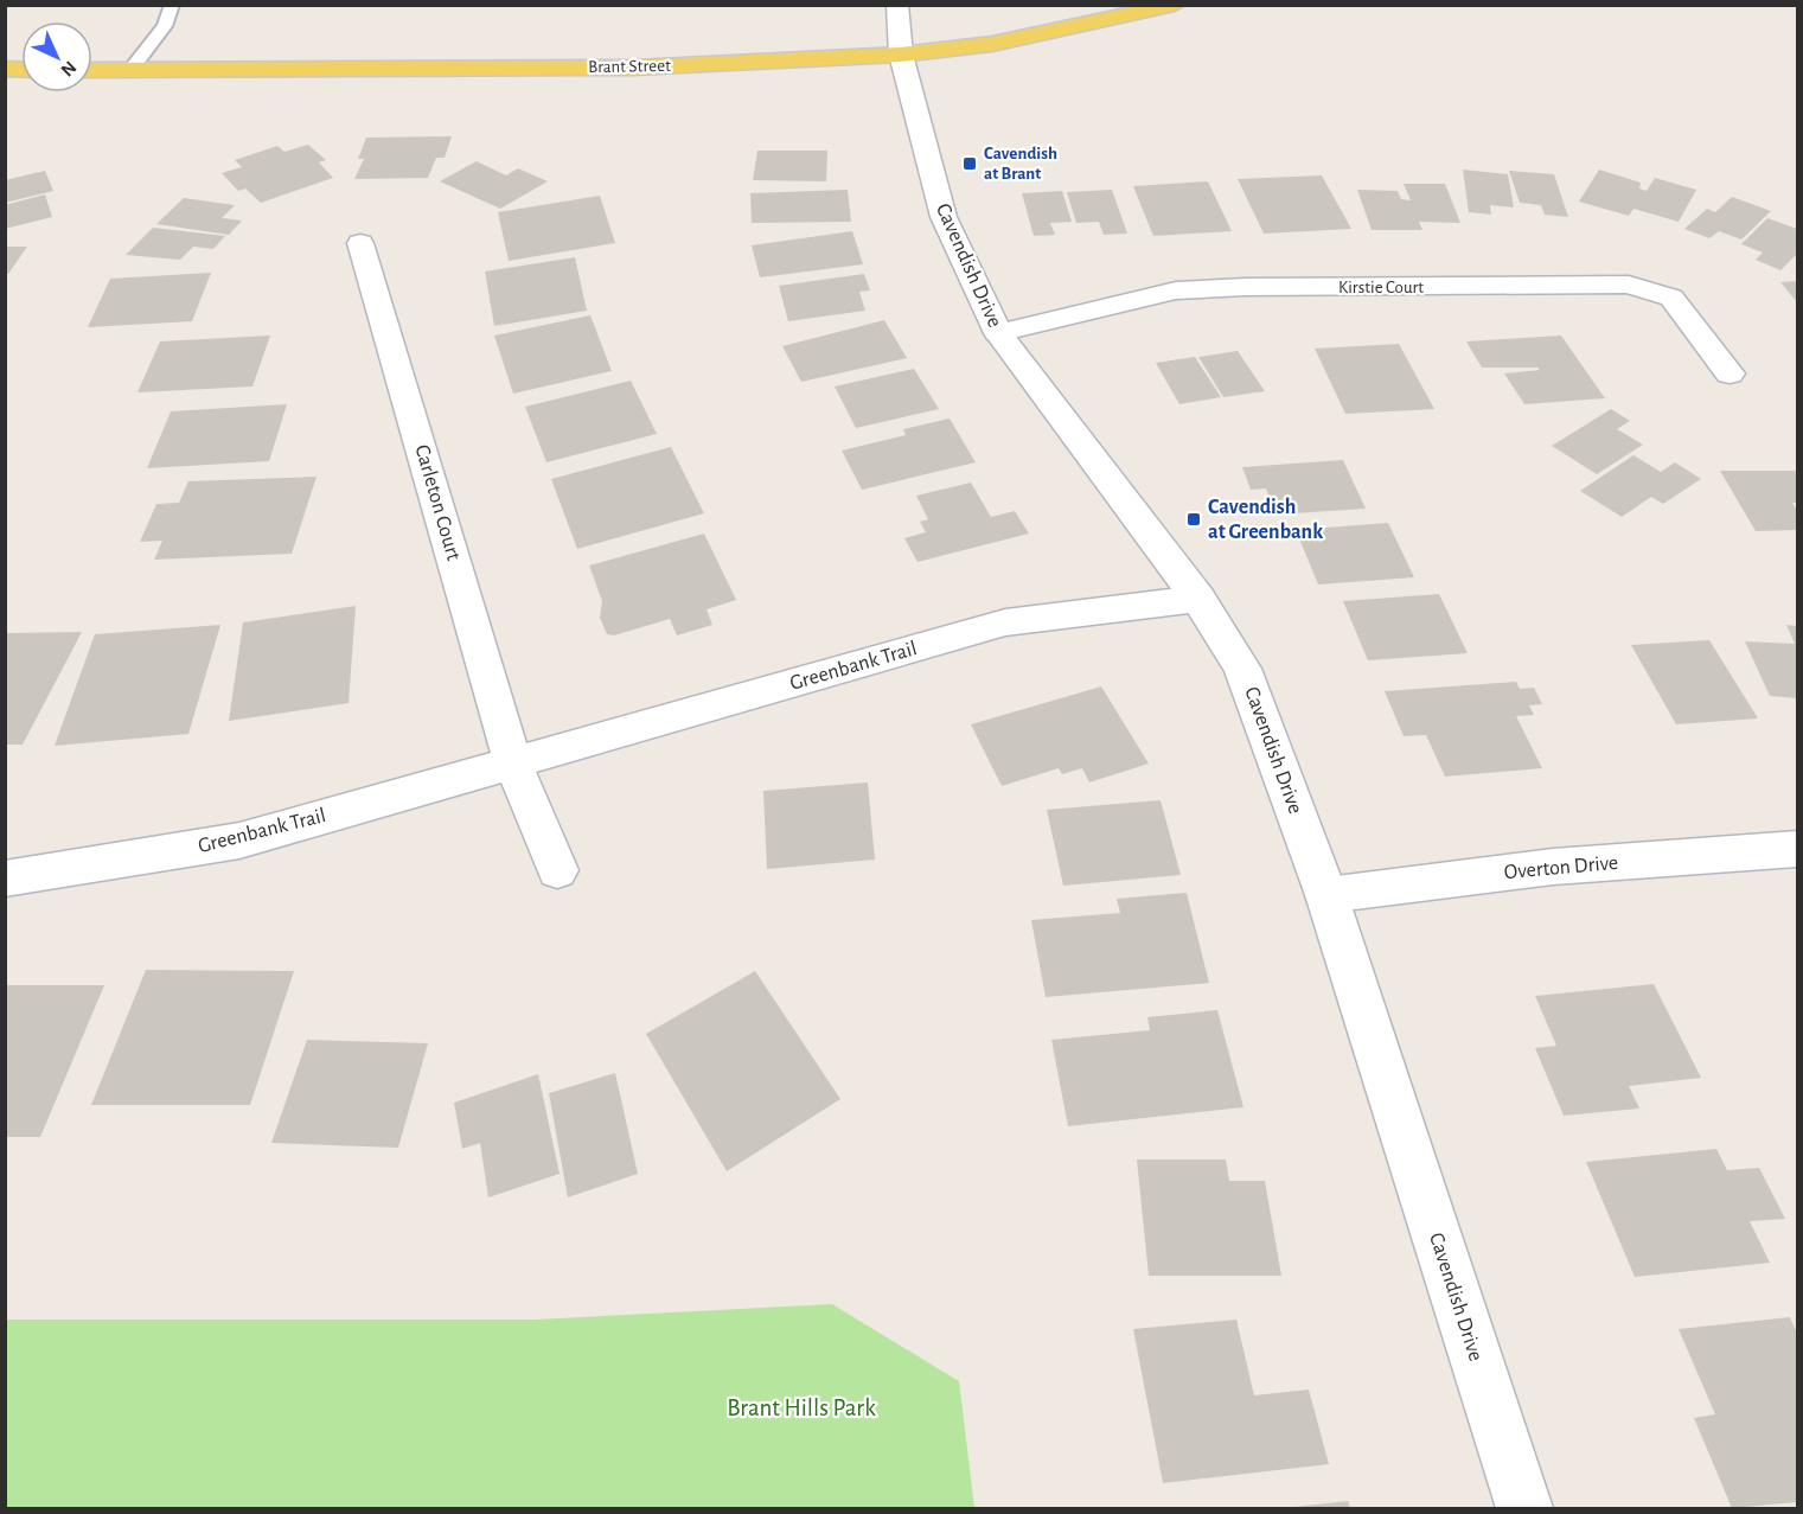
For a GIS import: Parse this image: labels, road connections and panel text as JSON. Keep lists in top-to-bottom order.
{
  "streets": {
    "main road": ["Brant Street"],
    "street": [
      "Cavendish Drive",
      "Kirstie Court",
      "Carleton Court",
      "Greenbank Trail",
      "Overton Drive"
    ]
  },
  "crossings": [
    ["Brant Street", "Cavendish Drive"],
    ["Cavendish Drive", "Kirstie Court"],
    ["Cavendish Drive", "Greenbank Trail"],
    ["Cavendish Drive", "Overton Drive"],
    ["Carleton Court", "Greenbank Trail"]
  ],
  "parks": ["Brant Hills Park"],
  "places": {
    "transit": ["Cavendish at Brant", "Cavendish at Greenbank"]
  },
  "north": "bottom right"
}
